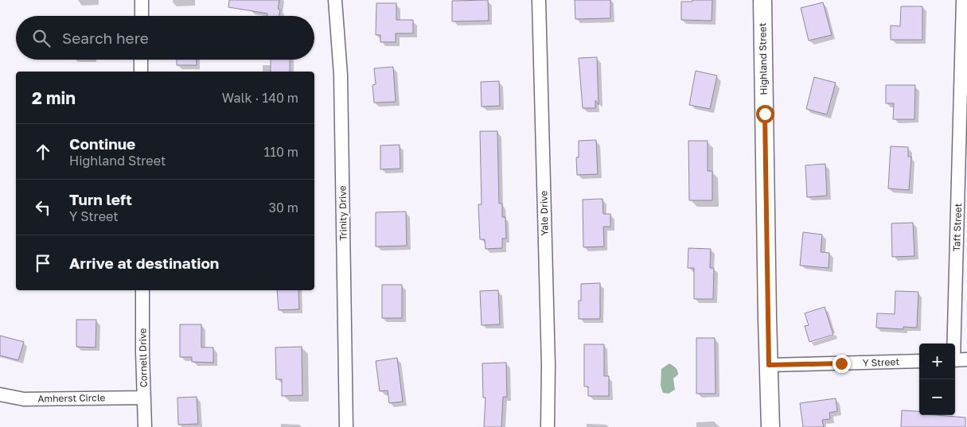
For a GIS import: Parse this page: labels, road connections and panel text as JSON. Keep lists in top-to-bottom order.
{
  "streets": {
    "street": [
      "Highland Street",
      "Trinity Drive",
      "Yale Drive",
      "Taft Street",
      "Cornell Drive",
      "Y Street",
      "Amherst Circle"
    ]
  },
  "crossings": [
    ["Highland Street", "Y Street"],
    ["Cornell Drive", "Amherst Circle"]
  ],
  "page": {
    "search": "Search here",
    "heading": ["2 min", "Walk · 140 m"],
    "list": [
      ["Continue", "Highland Street", "110 m"],
      ["Turn left", "Y Street", "30 m"],
      "Arrive at destination"
    ],
    "map_buttons": ["+", "−"]
  }
}
